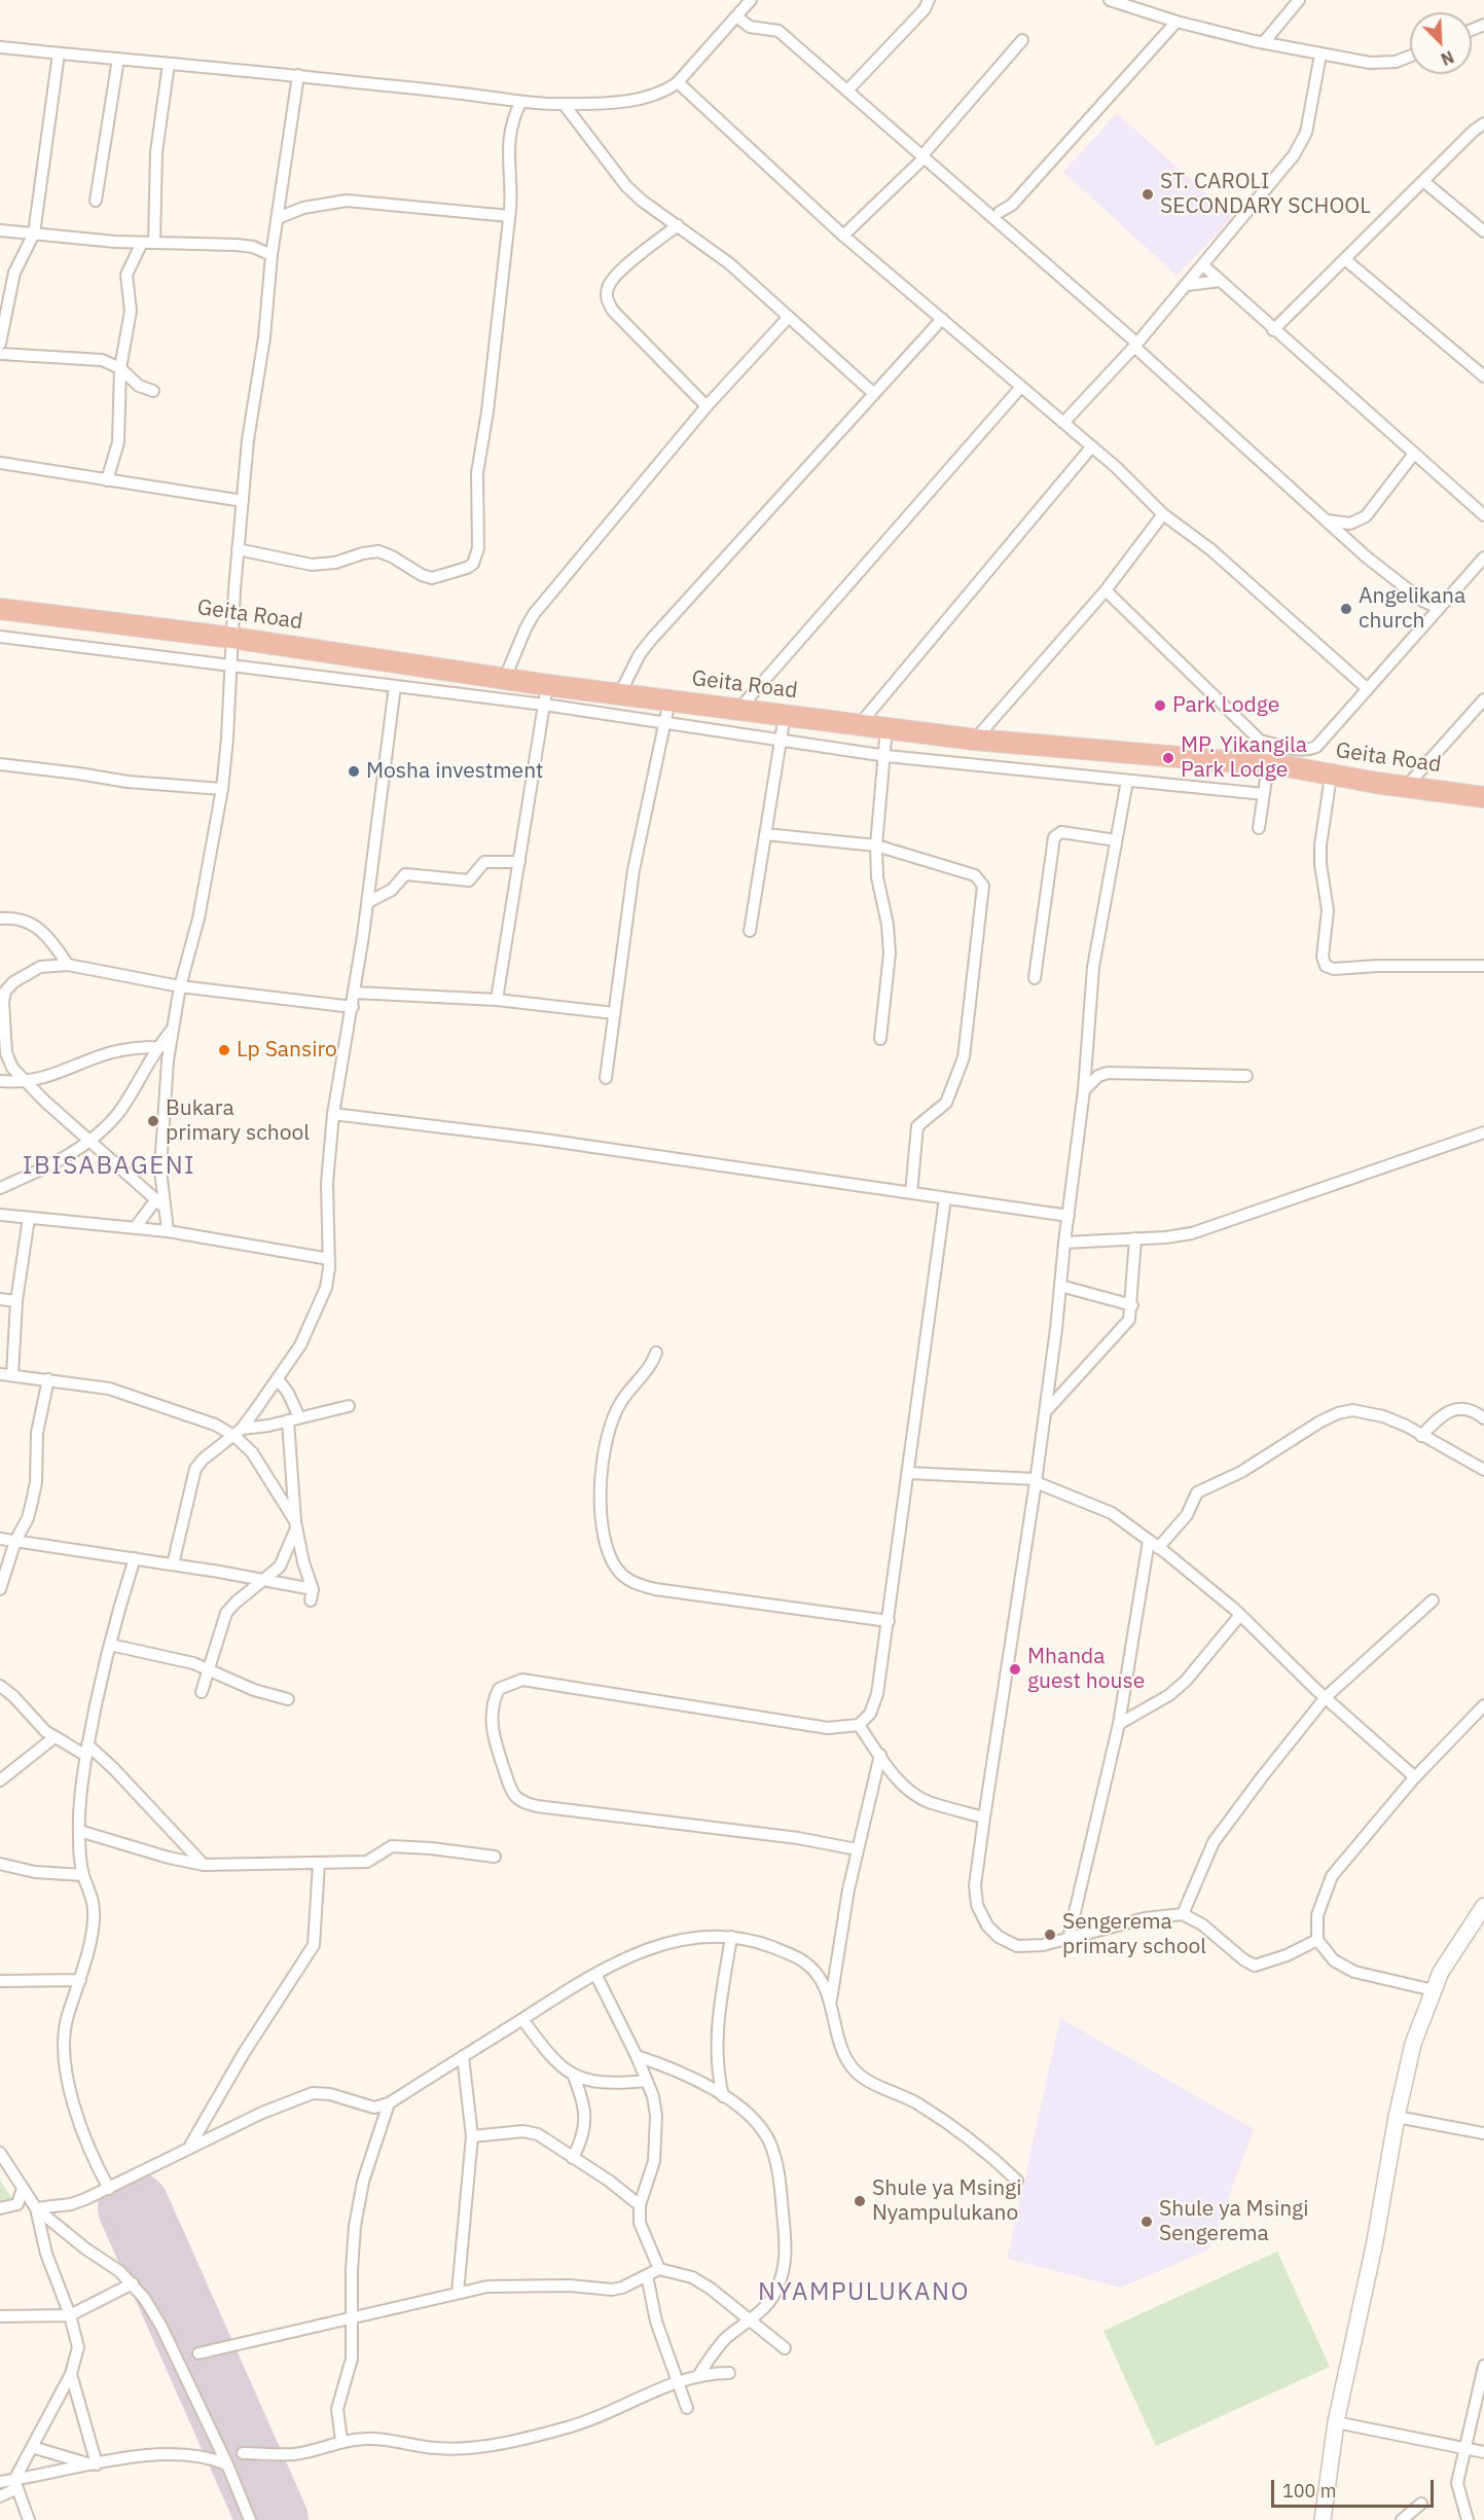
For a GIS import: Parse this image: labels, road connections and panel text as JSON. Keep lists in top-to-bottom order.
{
  "streets": {
    "highway": ["Geita Road"]
  },
  "districts": ["IBISABAGENI", "NYAMPULUKANO"],
  "places": [
    "ST. CAROLI SECONDARY SCHOOL",
    "Angelikana church",
    "Park Lodge",
    "MP. Yikangila Park Lodge",
    "Mosha investment",
    "Lp Sansiro",
    "Bukara primary school",
    "Mhanda guest house",
    "Sengerema primary school",
    "Shule ya Msingi Nyampulukano",
    "Shule ya Msingi Sengerema"
  ],
  "scale_bar": "100 m",
  "north": "bottom right"
}
